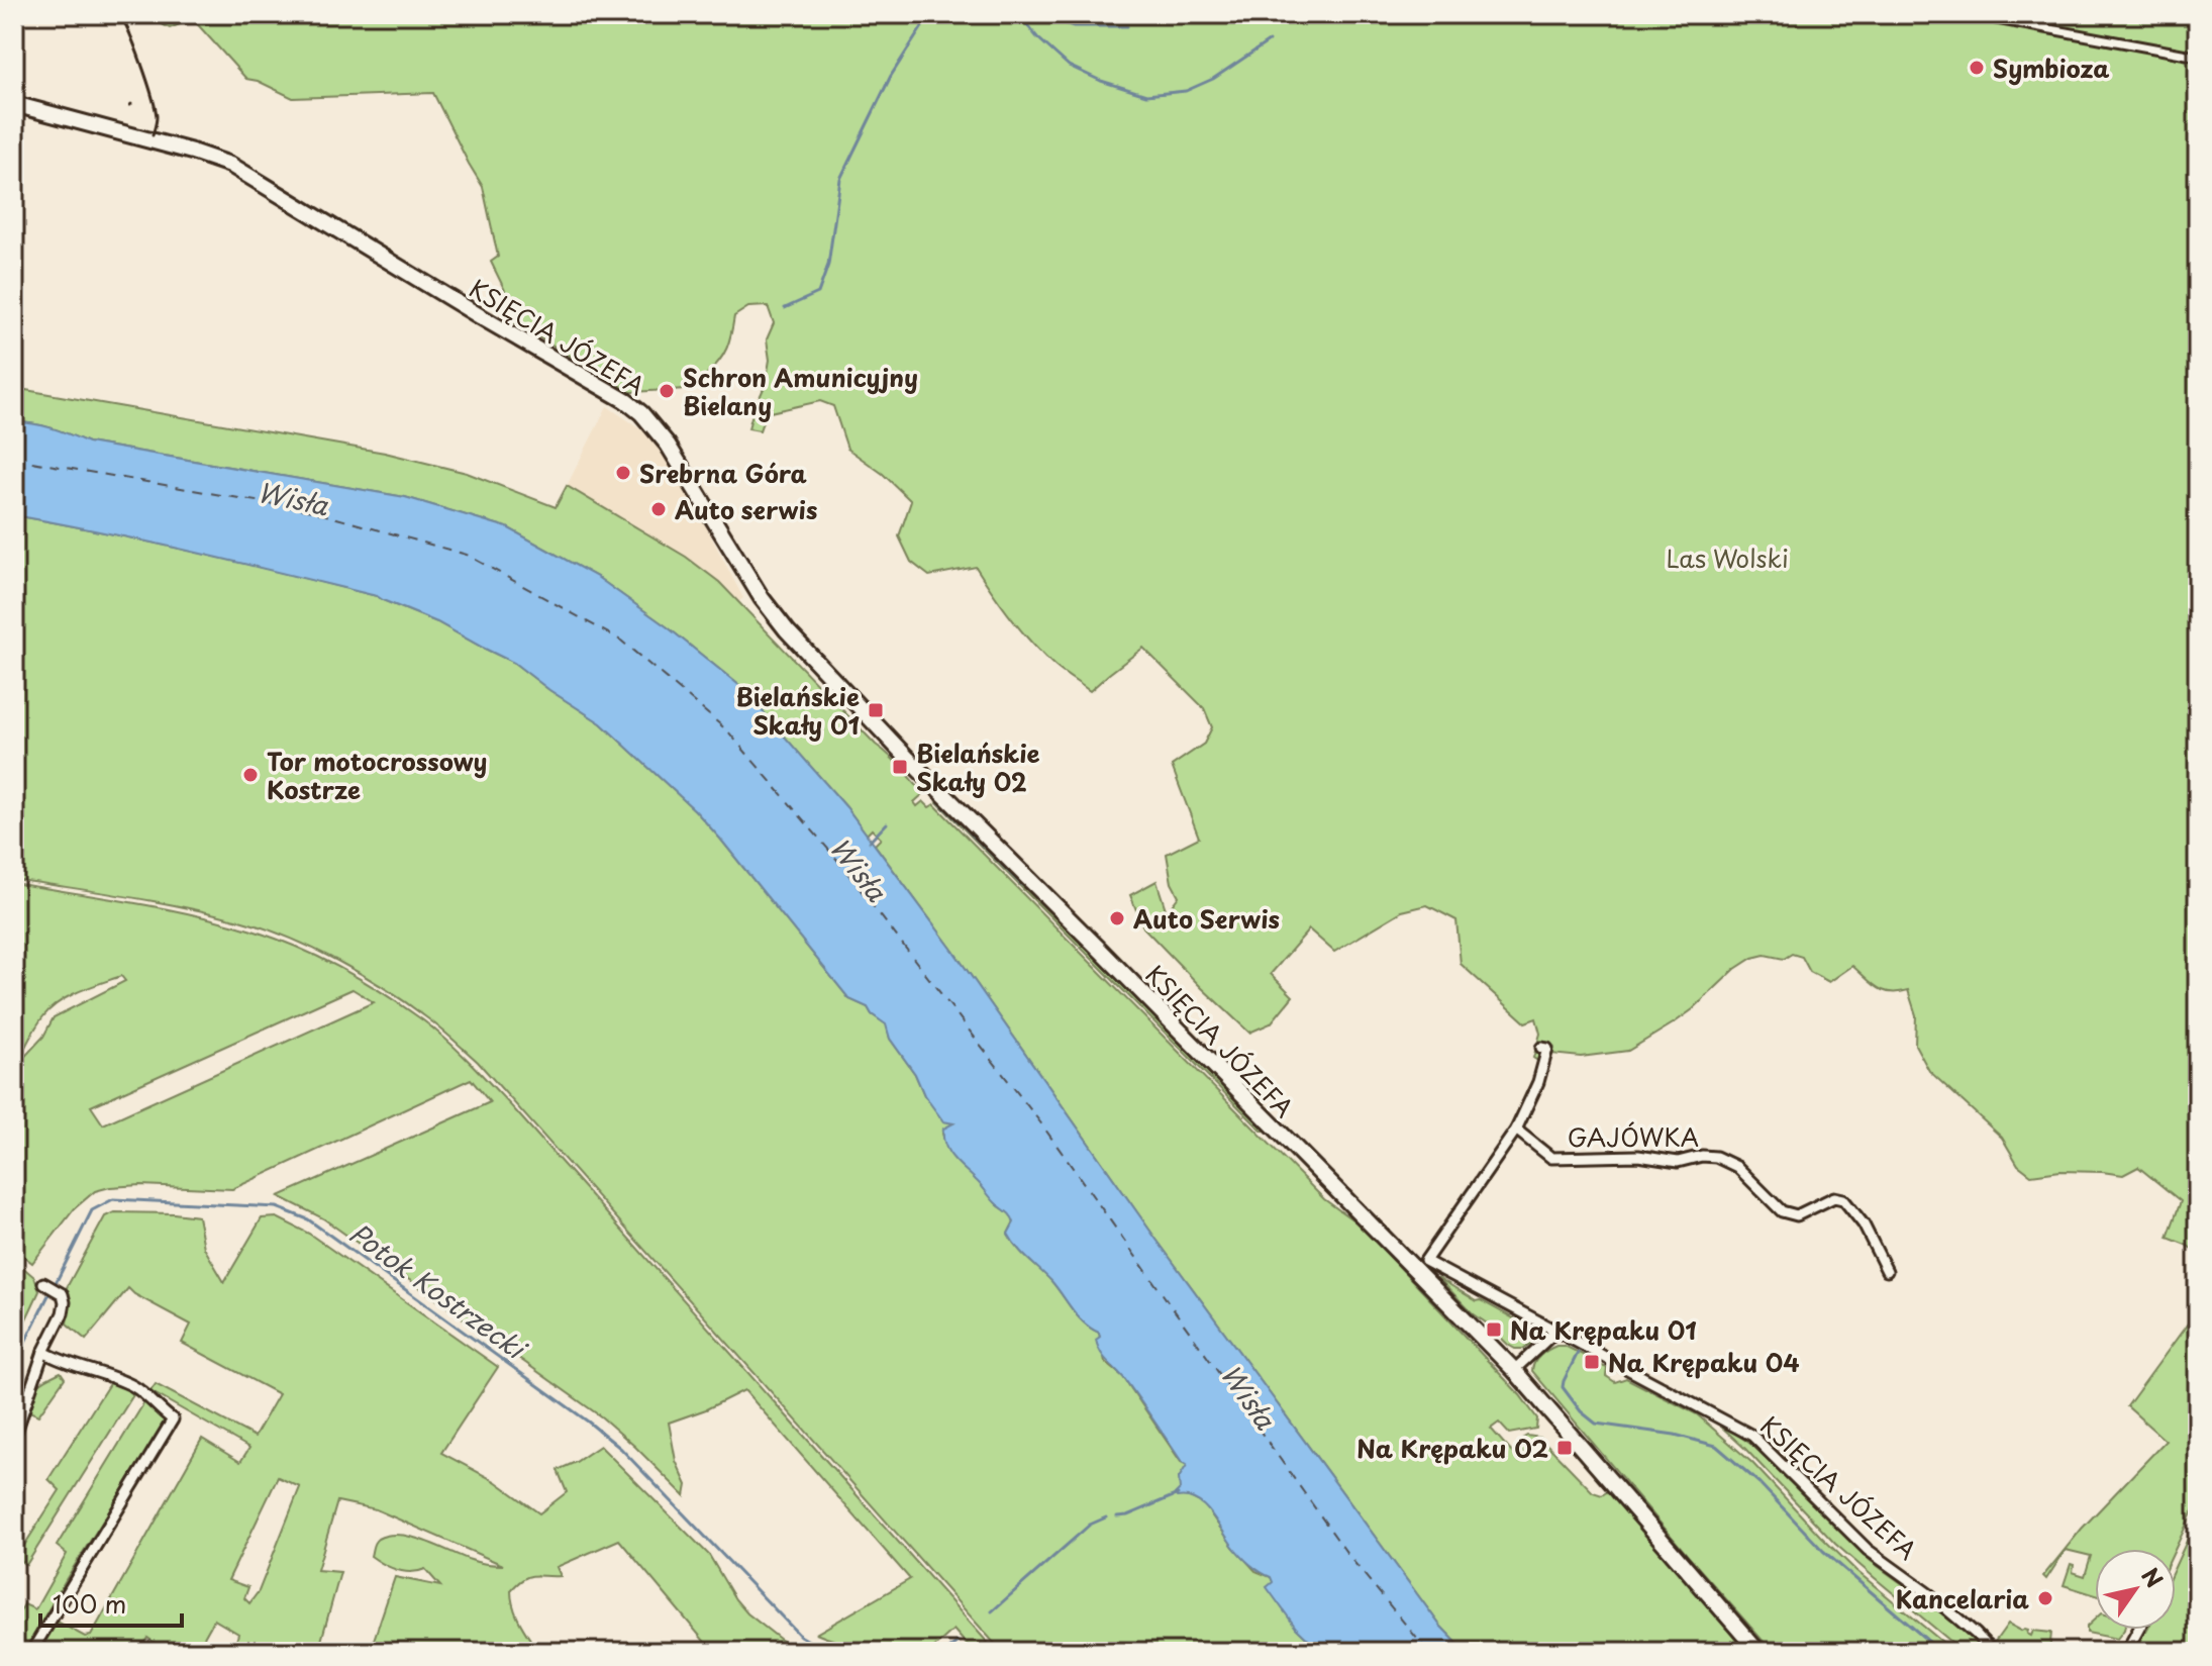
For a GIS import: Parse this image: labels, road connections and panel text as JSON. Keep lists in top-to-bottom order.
{
  "streets": {
    "main road": ["KSIĘCIA JÓZEFA"],
    "street": ["GAJÓWKA"]
  },
  "crossings": [
    ["KSIĘCIA JÓZEFA", "GAJÓWKA"]
  ],
  "water": ["Wisła", "Potok Kostrzecki"],
  "parks": ["Las Wolski"],
  "places": {
    "other": [
      "Symbioza",
      "Schron Amunicyjny Bielany",
      "Srebrna Góra",
      "Auto serwis",
      "Tor motocrossowy Kostrze",
      "Auto Serwis",
      "Kancelaria"
    ],
    "transit": [
      "Bielańskie Skały 01",
      "Bielańskie Skały 02",
      "Na Krępaku 01",
      "Na Krępaku 04",
      "Na Krępaku 02"
    ]
  },
  "scale_bar": "100 m",
  "north": "top right"
}
